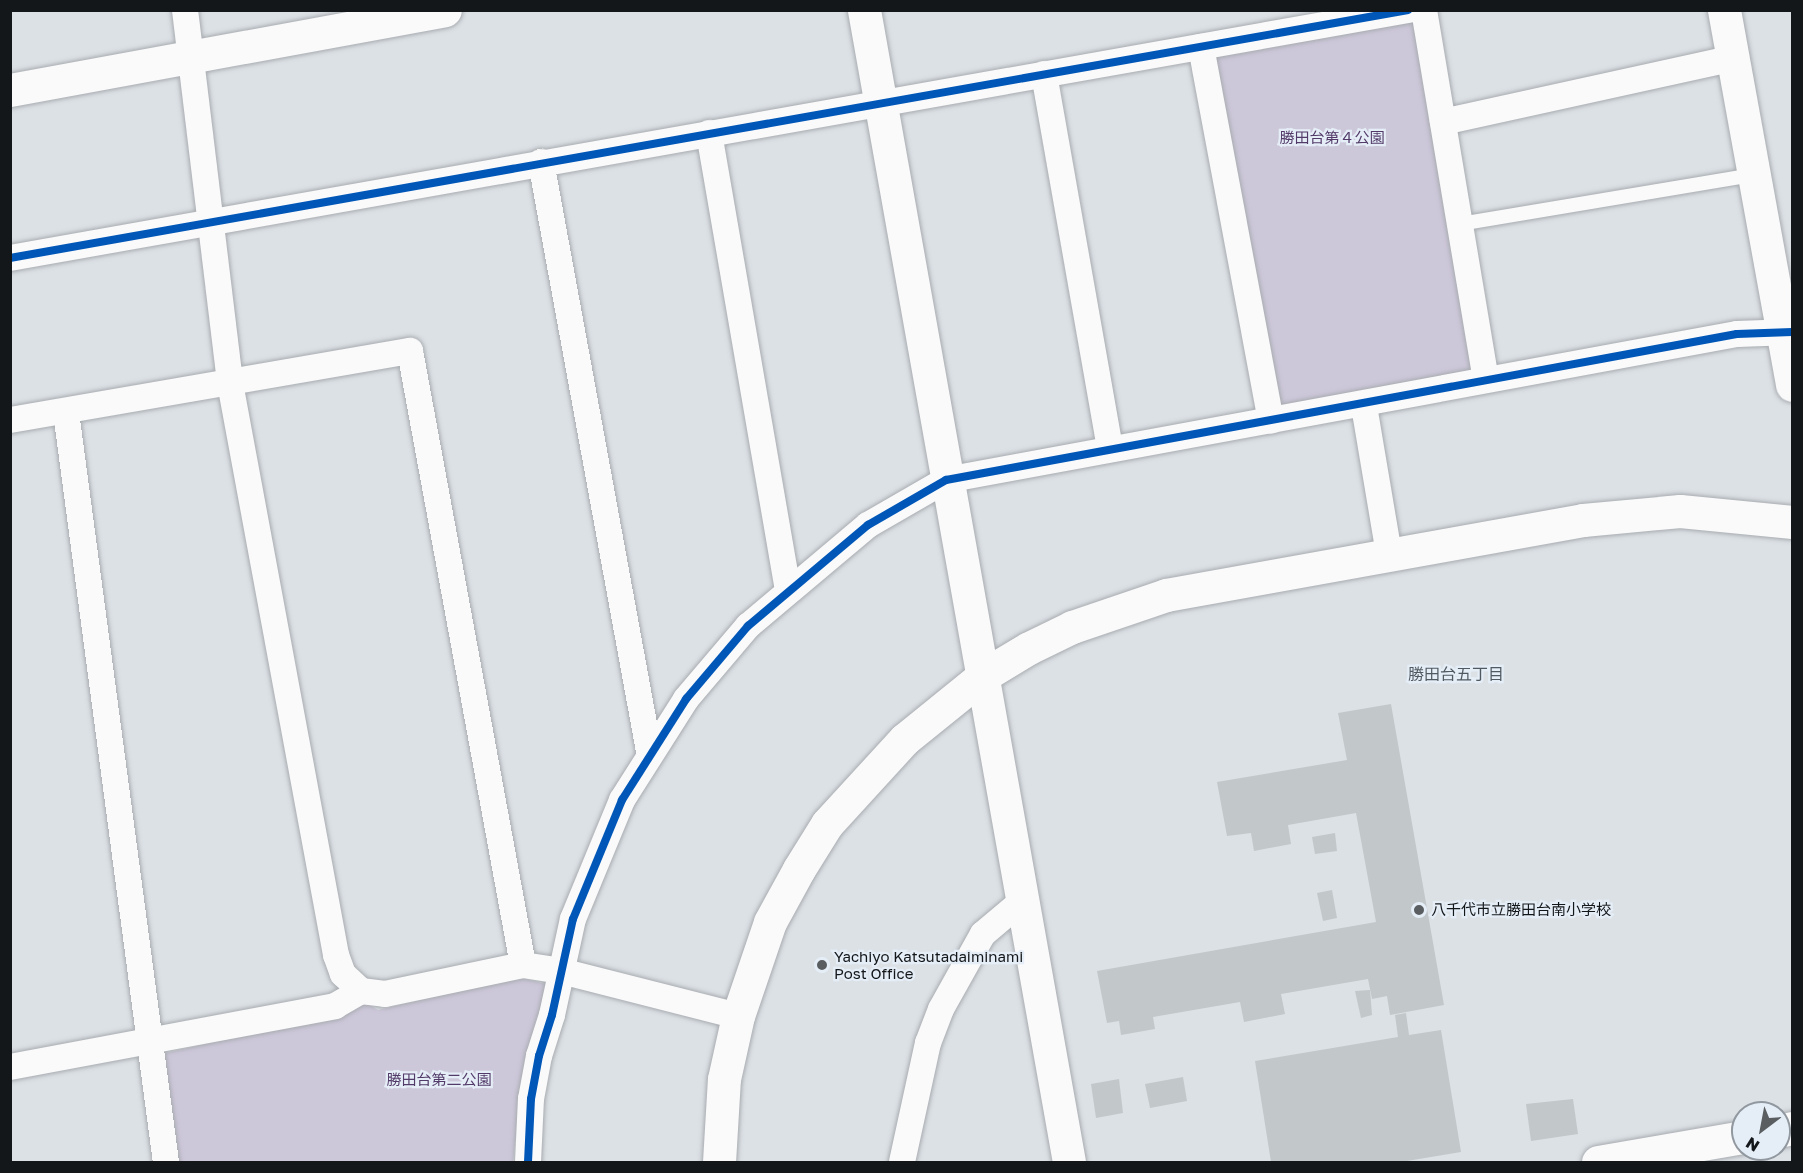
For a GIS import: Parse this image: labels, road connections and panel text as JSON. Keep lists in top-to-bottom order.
{
  "districts": ["勝田台五丁目"],
  "parks": ["勝田台第４公園", "勝田台第二公園"],
  "places": ["八千代市立勝田台南小学校", "Yachiyo Katsutadaiminami Post Office"],
  "north": "bottom left"
}
